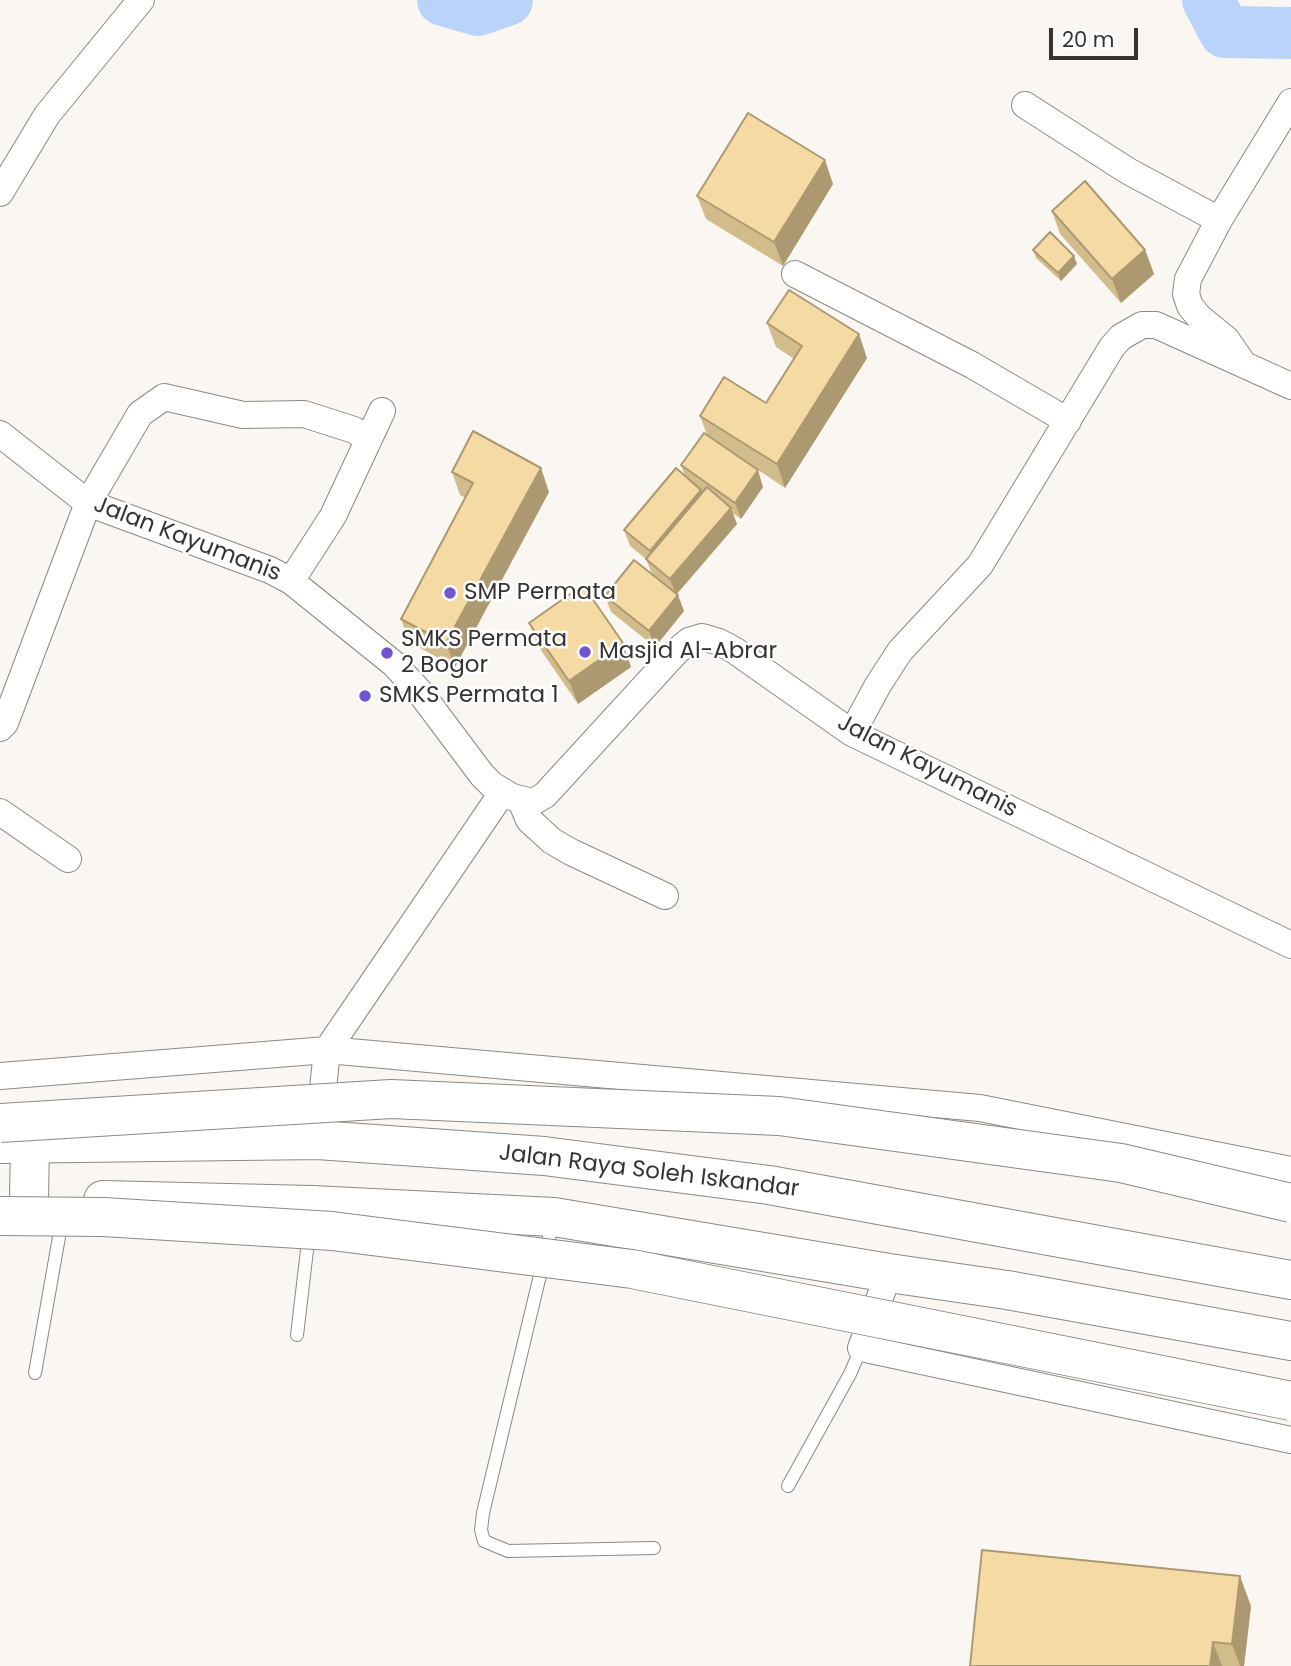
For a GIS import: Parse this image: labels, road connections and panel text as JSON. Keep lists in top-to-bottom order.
{
  "streets": {
    "highway": ["Jalan Raya Soleh Iskandar"],
    "street": ["Jalan Kayumanis"]
  },
  "places": [
    "SMP Permata",
    "Masjid Al-Abrar",
    "SMKS Permata 2 Bogor",
    "SMKS Permata 1"
  ],
  "scale_bar": "20 m"
}
